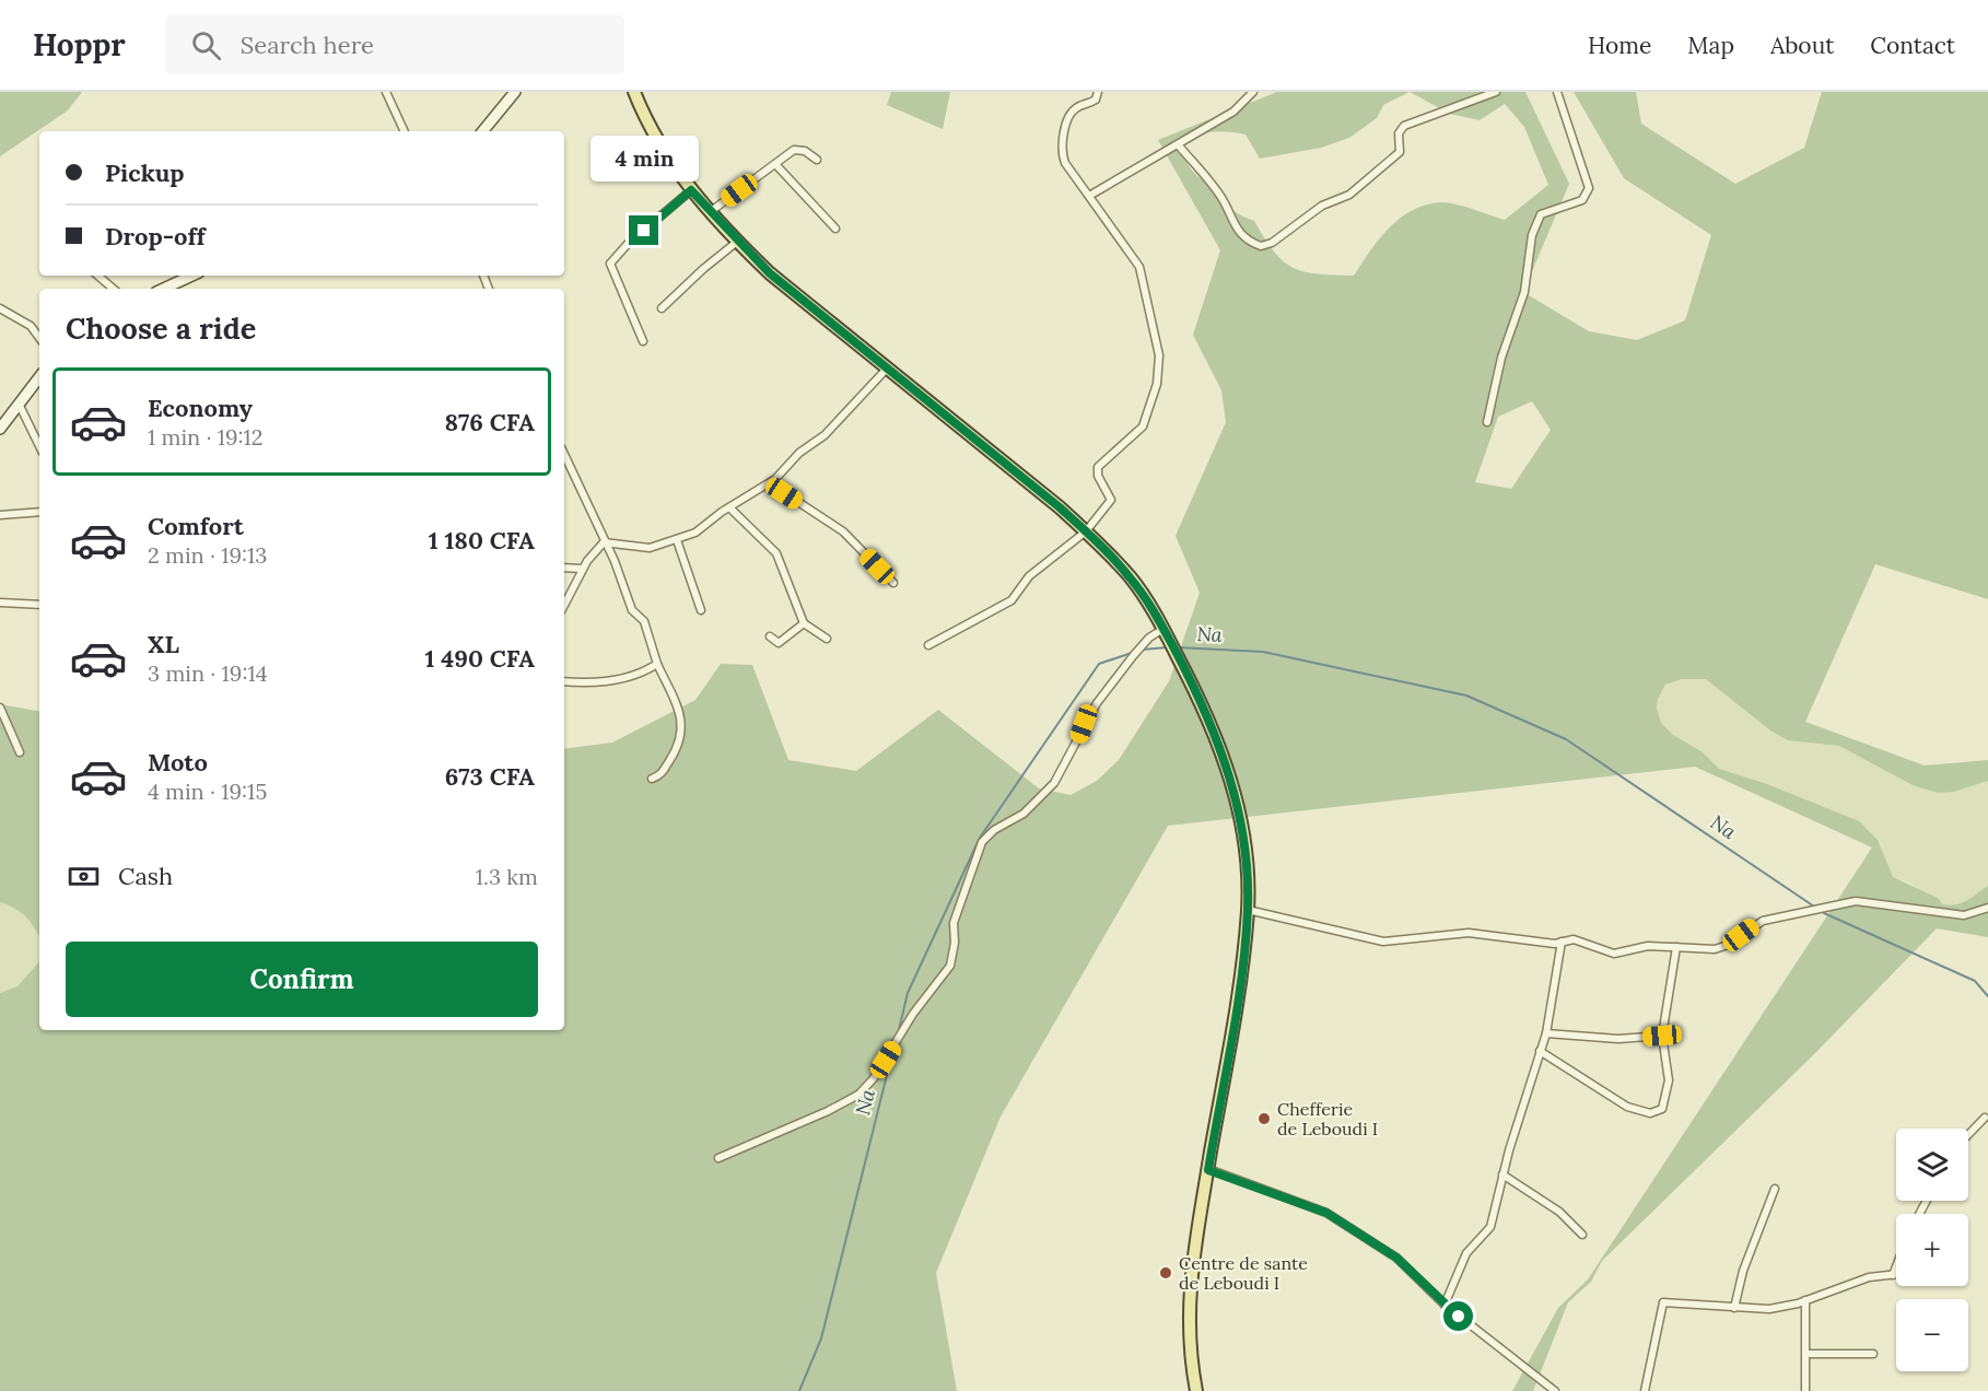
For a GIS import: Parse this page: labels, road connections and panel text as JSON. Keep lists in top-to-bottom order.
{
  "water": ["Na"],
  "places": ["Chefferie de Leboudi I", "Centre de sante de Leboudi I"],
  "page": {
    "header": "Hoppr",
    "search": "Search here",
    "nav": [
      "Home",
      "Map",
      "About",
      "Contact"
    ],
    "banner": ["Pickup", "Drop-off"],
    "bubble": "4 min",
    "heading": "Choose a ride",
    "list": [
      {
        "name": "Economy",
        "note": "1 min · 19:12",
        "value": "876 CFA"
      },
      {
        "name": "Comfort",
        "note": "2 min · 19:13",
        "value": "1 180 CFA"
      },
      {
        "name": "XL",
        "note": "3 min · 19:14",
        "value": "1 490 CFA"
      },
      {
        "name": "Moto",
        "note": "4 min · 19:15",
        "value": "673 CFA"
      }
    ],
    "pay": ["Cash", "1.3 km"],
    "buttons": "Confirm",
    "map_buttons": ["+", "−"]
  }
}
